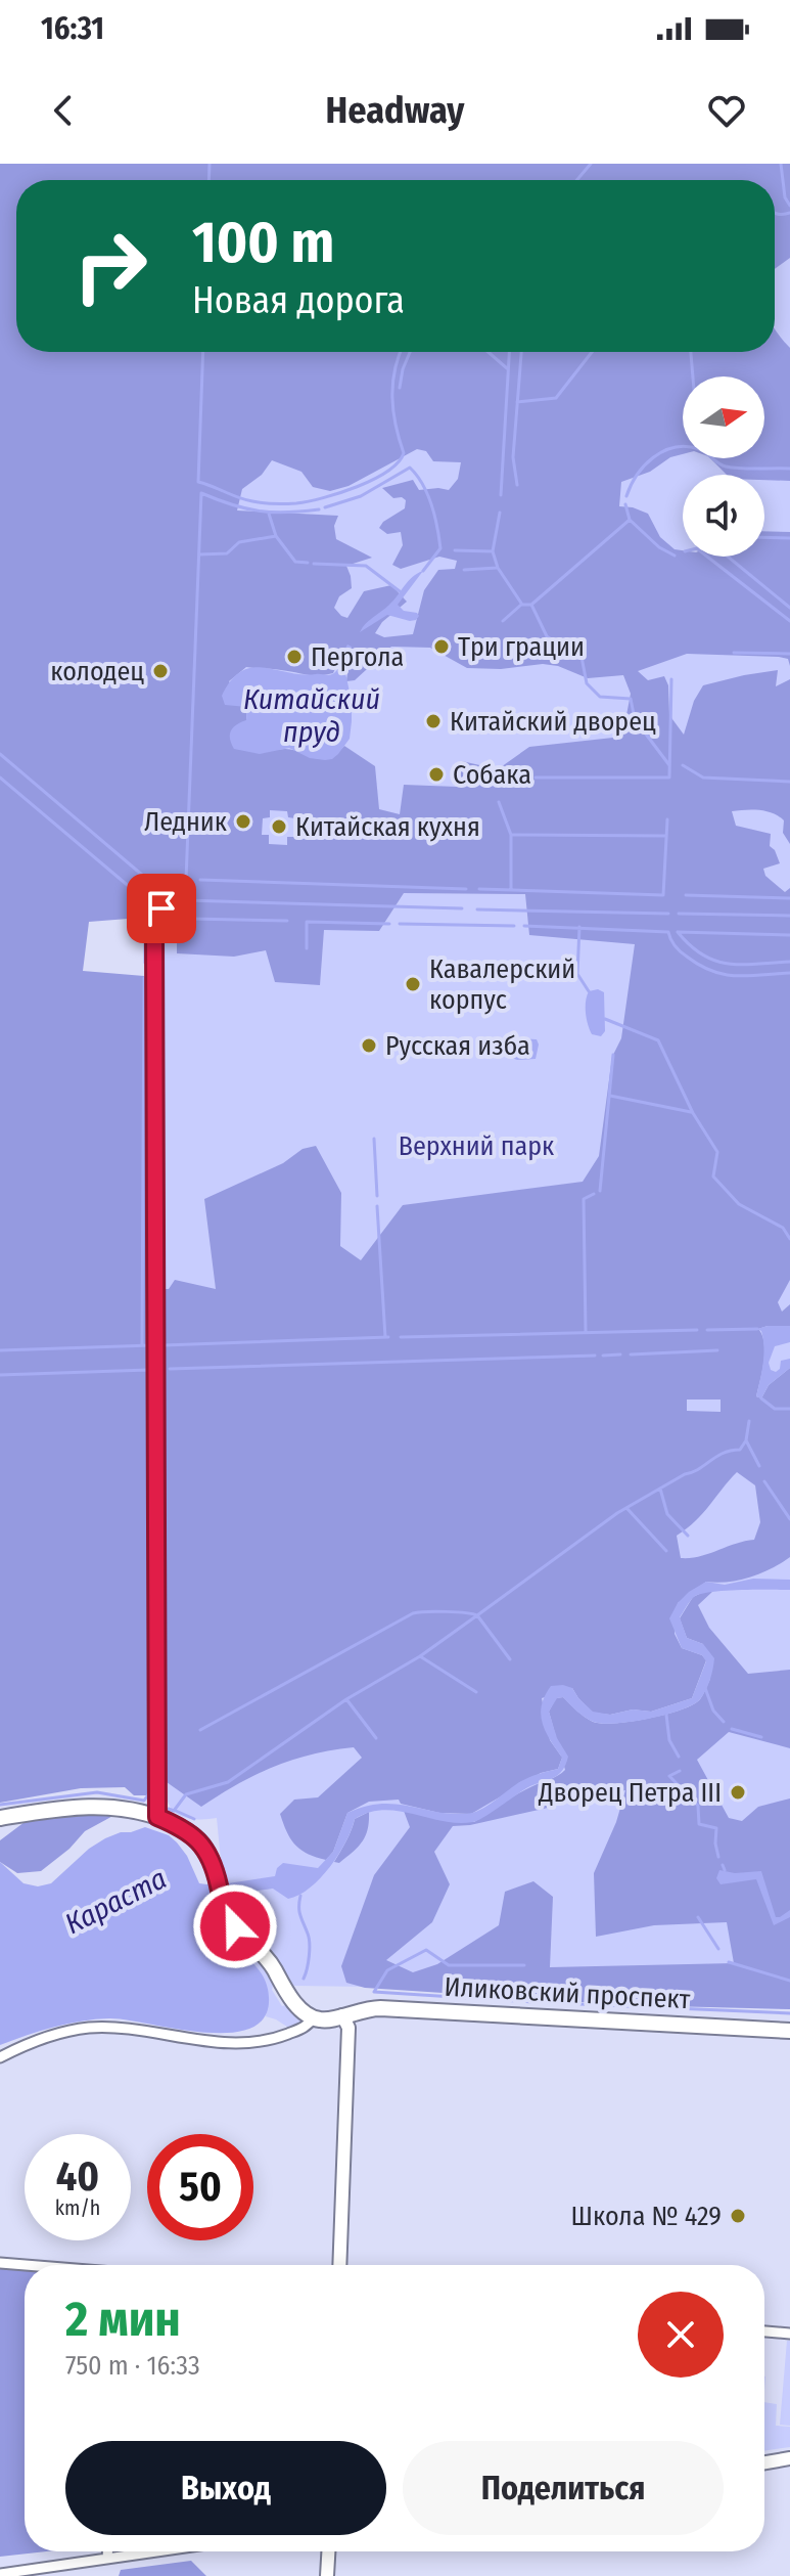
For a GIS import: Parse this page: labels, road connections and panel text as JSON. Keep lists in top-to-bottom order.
{
  "streets": {
    "main road": ["Иликовский проспект"]
  },
  "water": ["Китайский пруд", "Караста"],
  "parks": ["Верхний парк"],
  "places": [
    "Три грации",
    "Пергола",
    "колодец",
    "Китайский дворец",
    "Собака",
    "Ледник",
    "Китайская кухня",
    "Кавалерский корпус",
    "Русская изба",
    "Дворец Петра III",
    "Школа № 429"
  ],
  "north": "right",
  "page": {
    "status": "16:31",
    "header": "Headway",
    "turn": ["100 m", "Новая дорога"],
    "speed": "40 km/h",
    "limit": "50",
    "heading": ["2 мин", "750 m · 16:33"],
    "buttons": ["Выход", "Поделиться"]
  }
}
